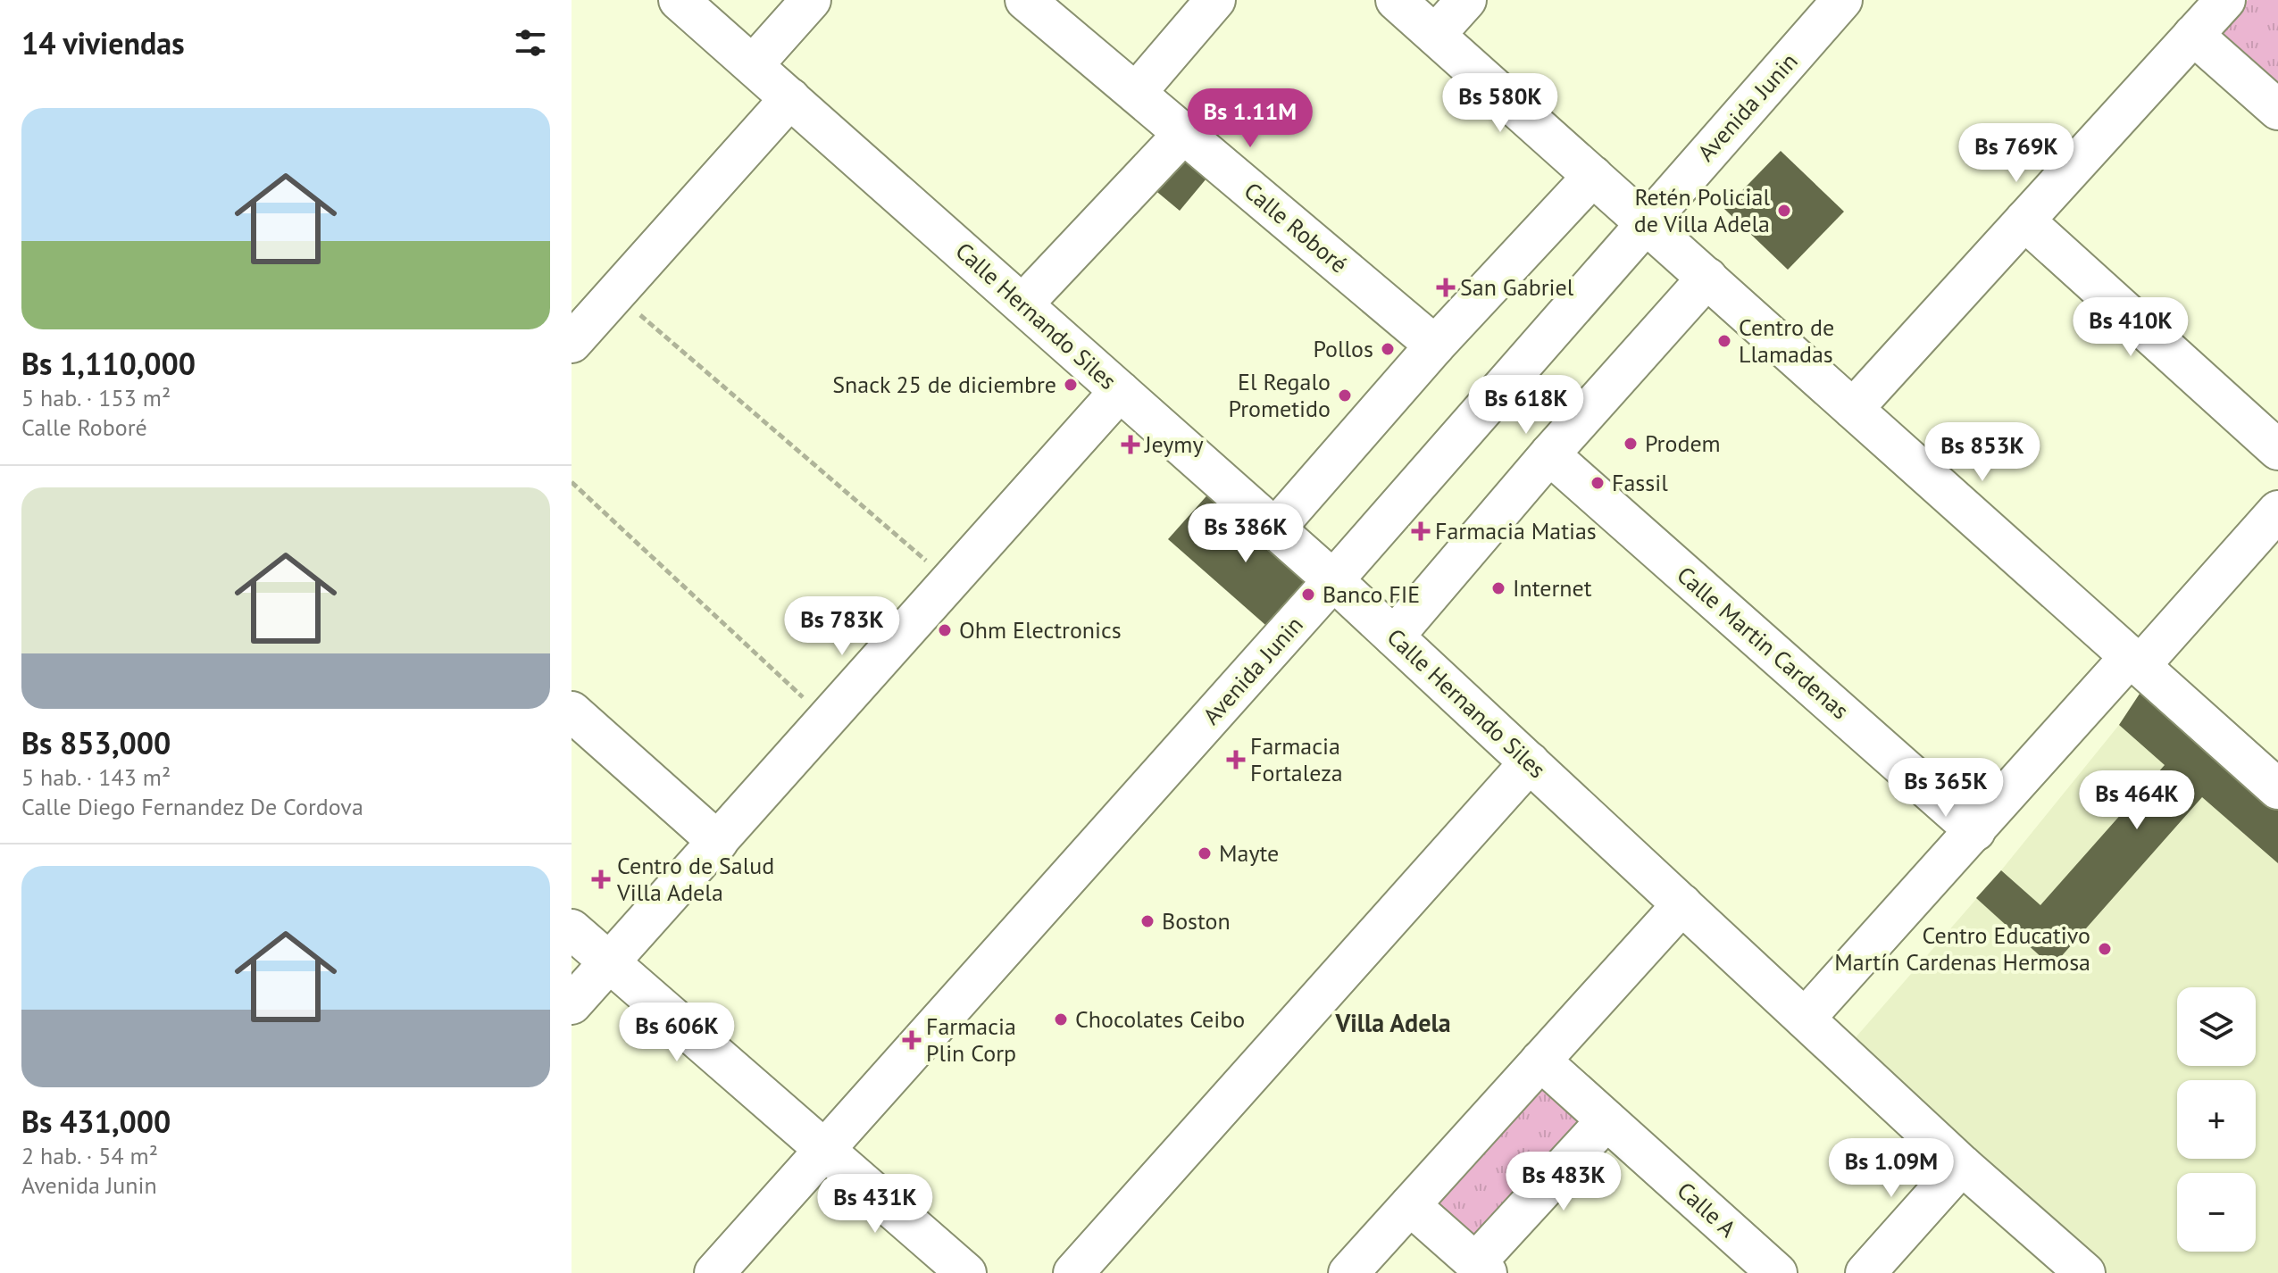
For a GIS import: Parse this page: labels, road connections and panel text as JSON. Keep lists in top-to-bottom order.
{
  "streets": {
    "street": [
      "Avenida Junin",
      "Calle Roboré",
      "Calle Hernando Siles",
      "Calle Martin Cardenas",
      "Calle A"
    ]
  },
  "crossings": [
    ["Avenida Junin", "Calle Hernando Siles"]
  ],
  "districts": ["Villa Adela"],
  "places": {
    "other": [
      "Retén Policial de Villa Adela",
      "Centro de Llamadas",
      "Pollos",
      "Snack 25 de diciembre",
      "El Regalo Prometido",
      "Prodem",
      "Fassil",
      "Internet",
      "Banco FIE",
      "Ohm Electronics",
      "Mayte",
      "Boston",
      "Centro Educativo Martín Cardenas Hermosa",
      "Chocolates Ceibo"
    ],
    "health": [
      "San Gabriel",
      "Jeymy",
      "Farmacia Matias",
      "Farmacia Fortaleza",
      "Centro de Salud Villa Adela",
      "Farmacia Plin Corp"
    ]
  },
  "page": {
    "heading": "14 viviendas",
    "price": [
      "Bs 580K",
      "Bs 1.11M",
      "Bs 769K",
      "Bs 410K",
      "Bs 618K",
      "Bs 853K",
      "Bs 386K",
      "Bs 783K",
      "Bs 365K",
      "Bs 464K",
      "Bs 606K",
      "Bs 1.09M",
      "Bs 483K",
      "Bs 431K"
    ],
    "list": [
      {
        "name": "Bs 1,110,000",
        "note": "5 hab. · 153 m² · Calle Roboré"
      },
      {
        "name": "Bs 853,000",
        "note": "5 hab. · 143 m² · Calle Diego Fernandez De Cordova"
      },
      {
        "name": "Bs 431,000",
        "note": "2 hab. · 54 m² · Avenida Junin"
      }
    ],
    "map_buttons": ["+", "−"]
  }
}
